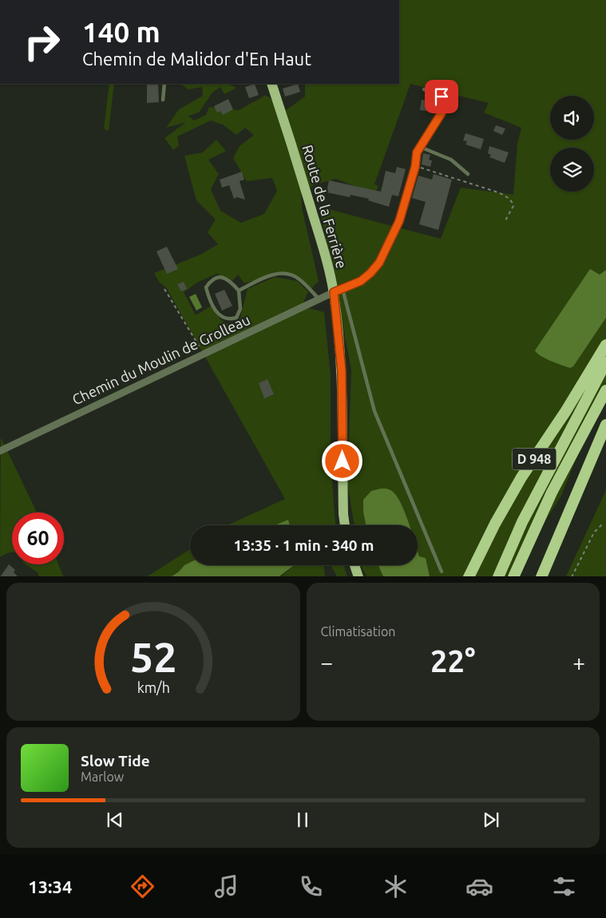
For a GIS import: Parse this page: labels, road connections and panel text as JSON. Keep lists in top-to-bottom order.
{
  "streets": {
    "highway": ["D 948"],
    "main road": ["Route de la Ferrière"],
    "street": ["Chemin du Moulin de Grolleau"]
  },
  "crossings": [
    ["Route de la Ferrière", "Chemin du Moulin de Grolleau"]
  ],
  "page": {
    "turn": ["140 m", "Chemin de Malidor d'En Haut"],
    "limit": "60",
    "trip": "13:35 · 1 min · 340 m",
    "tile": "Climatisation",
    "heat": ["−", "22°", "+"],
    "song": ["Slow Tide", "Marlow"],
    "tabs": "13:34",
    "gauge": ["52", "km/h"]
  }
}
